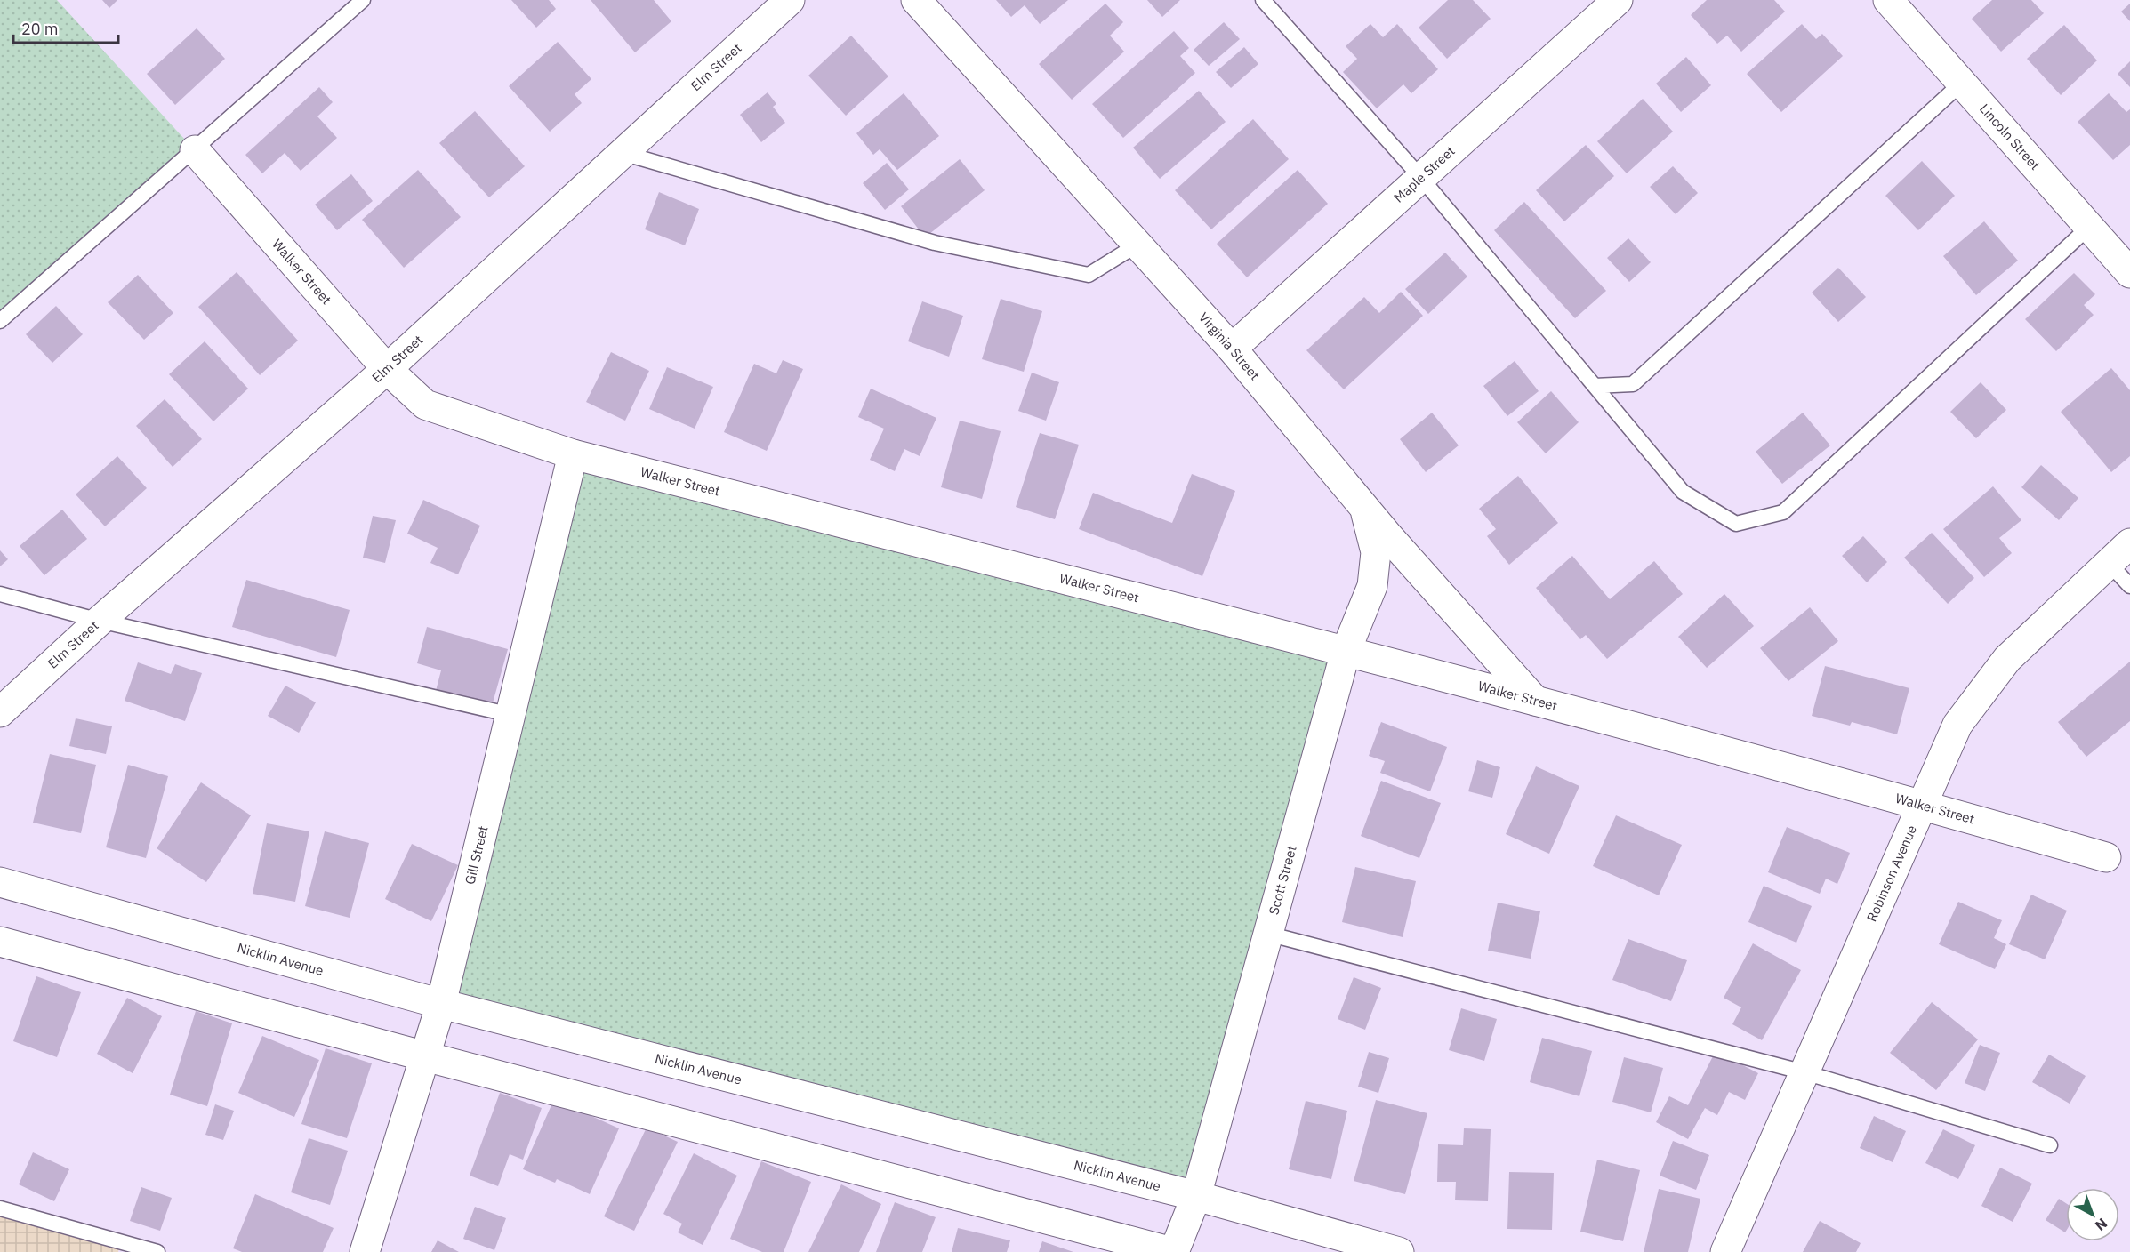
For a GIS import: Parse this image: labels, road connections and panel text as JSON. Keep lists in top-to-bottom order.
{
  "streets": {
    "street": [
      "Elm Street",
      "Lincoln Street",
      "Maple Street",
      "Walker Street",
      "Virginia Street",
      "Gill Street",
      "Robinson Avenue",
      "Scott Street",
      "Nicklin Avenue"
    ]
  },
  "crossings": [
    ["Elm Street", "Walker Street"],
    ["Maple Street", "Virginia Street"],
    ["Walker Street", "Virginia Street"],
    ["Walker Street", "Gill Street"],
    ["Walker Street", "Robinson Avenue"],
    ["Walker Street", "Scott Street"],
    ["Virginia Street", "Scott Street"],
    ["Gill Street", "Nicklin Avenue"],
    ["Scott Street", "Nicklin Avenue"]
  ],
  "scale_bar": "20 m",
  "north": "bottom right"
}
